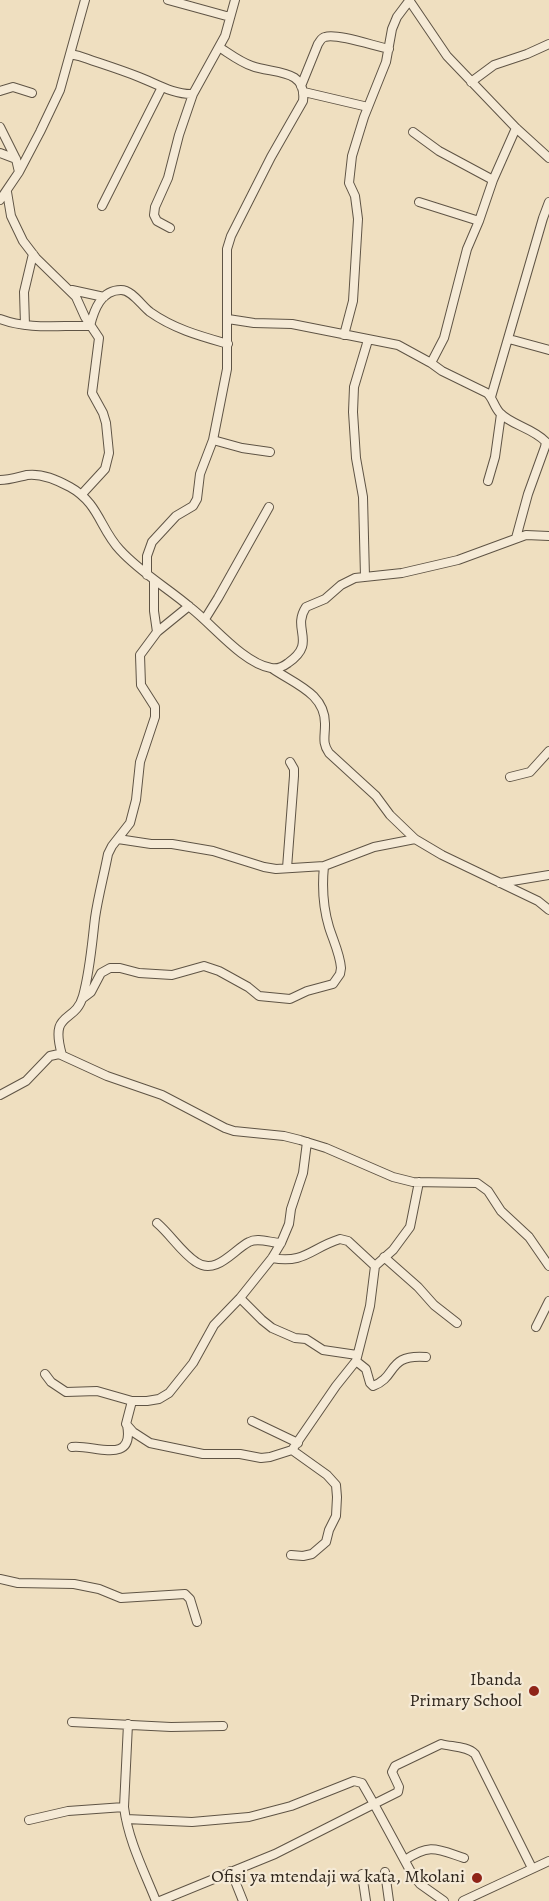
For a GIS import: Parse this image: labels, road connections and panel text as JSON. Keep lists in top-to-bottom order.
{
  "places": ["Ibanda Primary School", "Ofisi ya mtendaji wa kata, Mkolani"]
}
